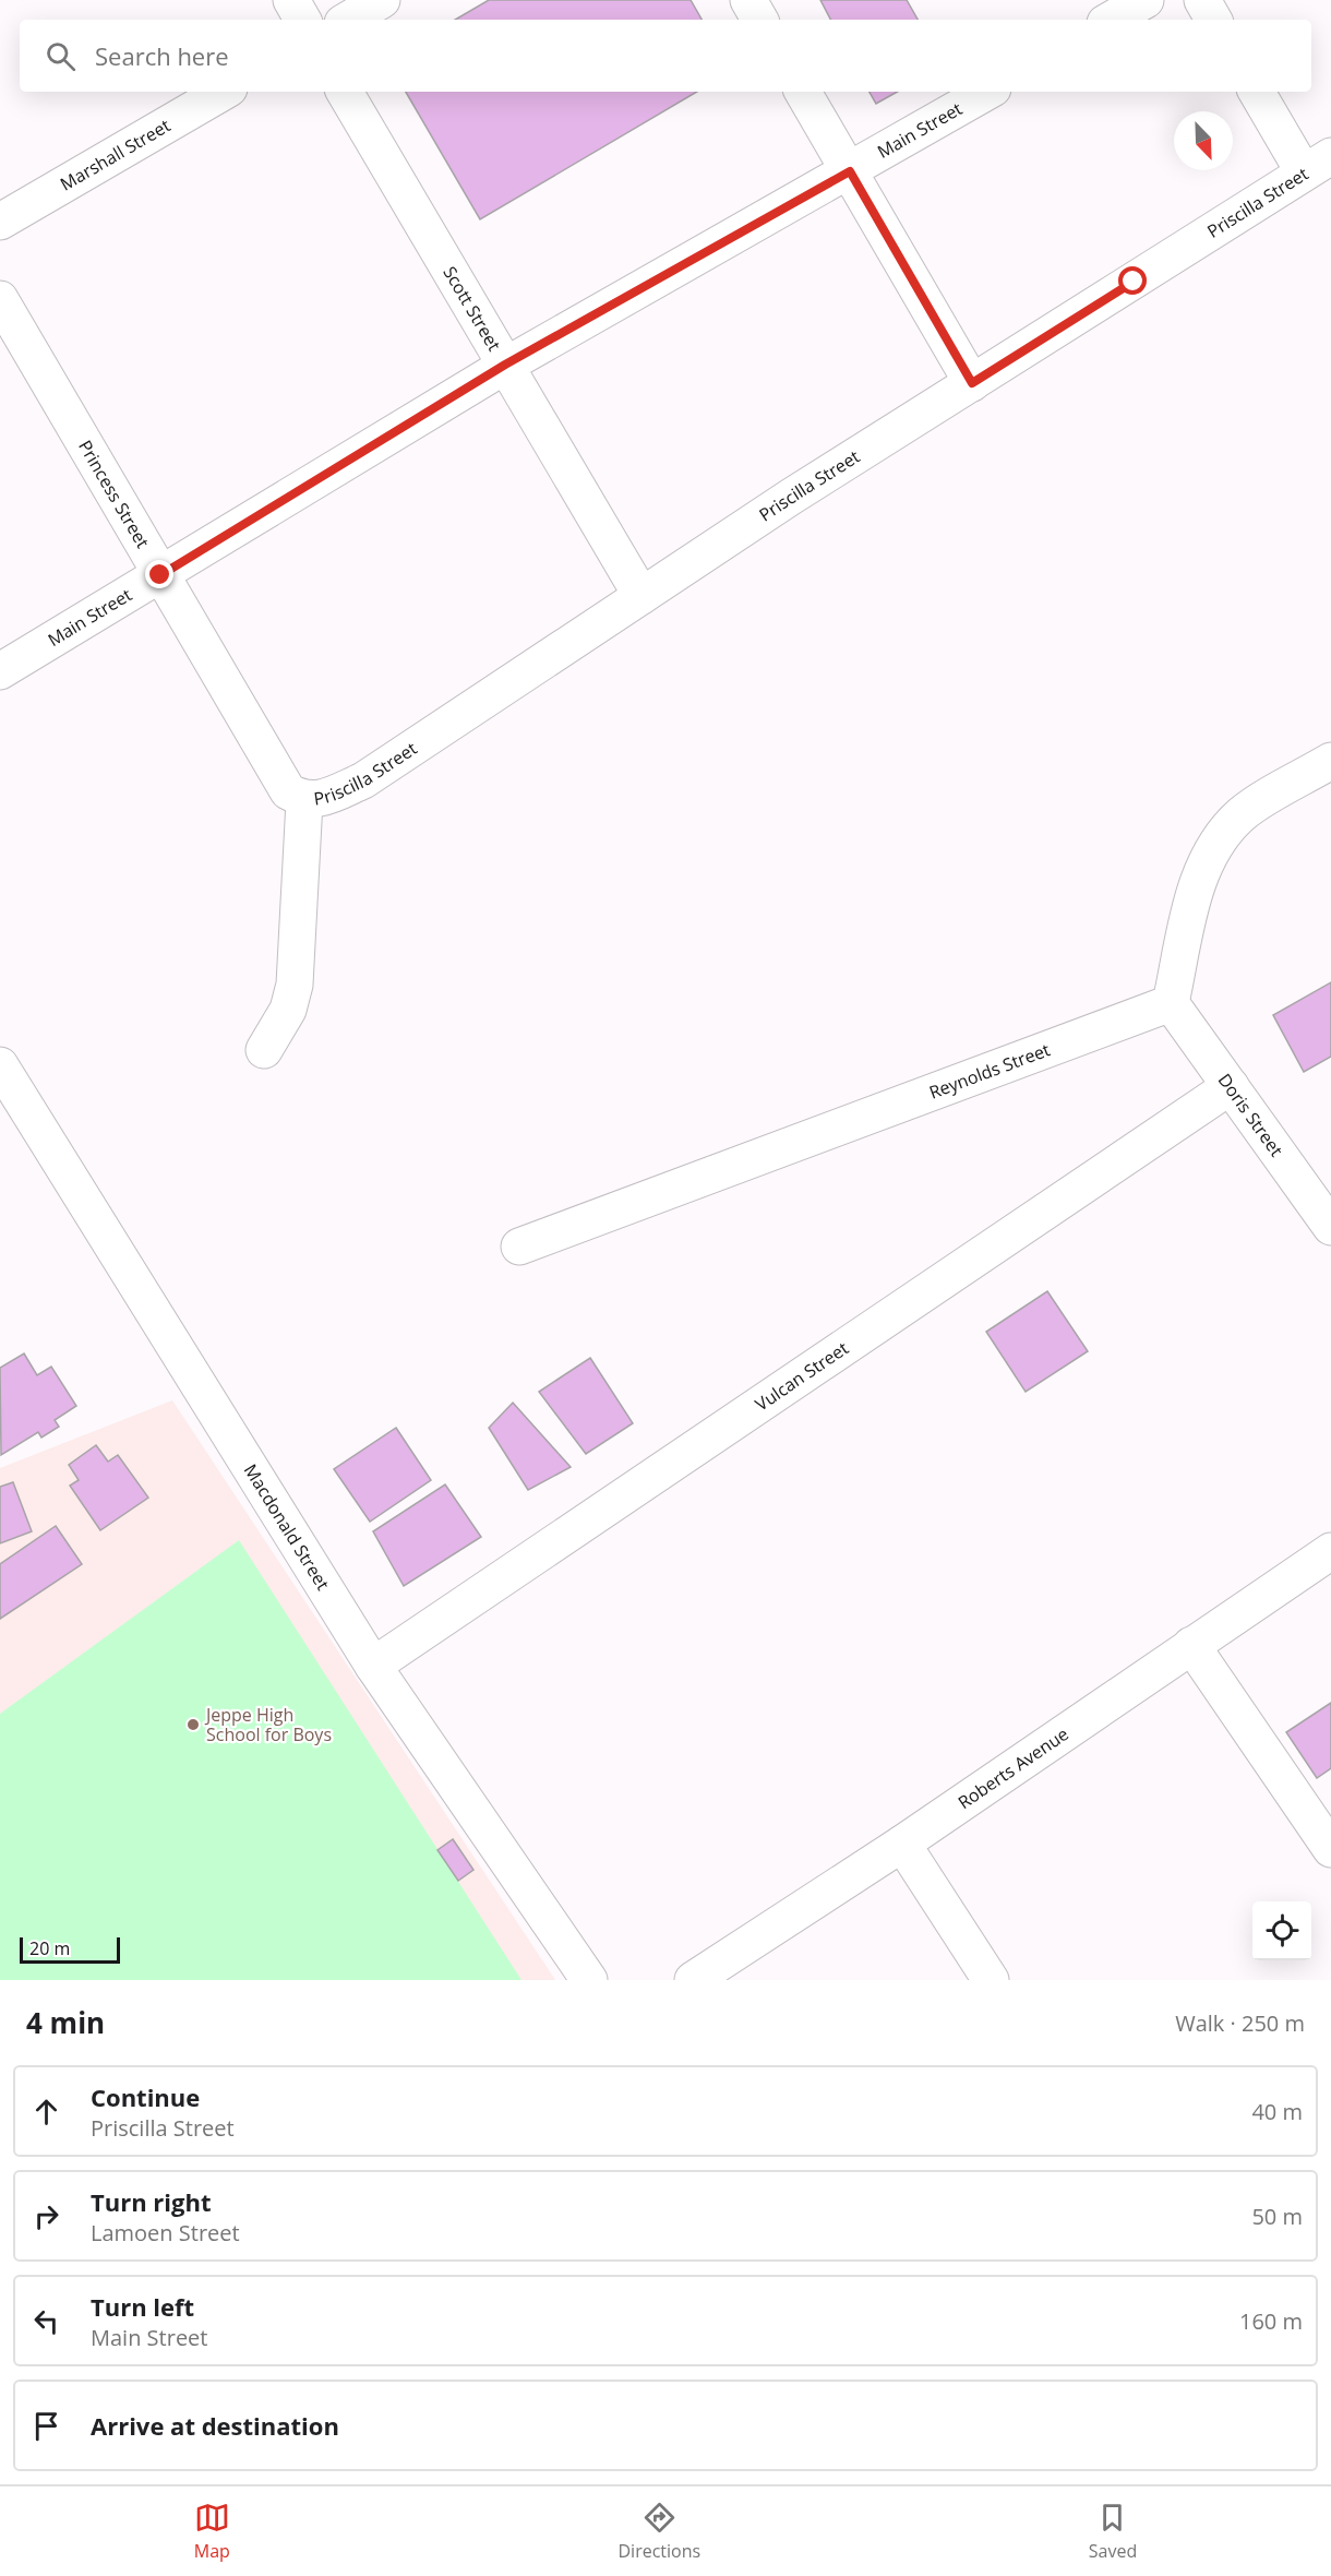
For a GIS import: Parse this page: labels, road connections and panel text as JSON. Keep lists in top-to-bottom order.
{
  "streets": {
    "street": [
      "Main Street",
      "Marshall Street",
      "Priscilla Street",
      "Scott Street",
      "Princess Street",
      "Reynolds Street",
      "Doris Street",
      "Vulcan Street",
      "Macdonald Street",
      "Roberts Avenue"
    ]
  },
  "crossings": [
    ["Main Street", "Scott Street"],
    ["Main Street", "Princess Street"],
    ["Priscilla Street", "Scott Street"],
    ["Priscilla Street", "Princess Street"],
    ["Reynolds Street", "Doris Street"],
    ["Doris Street", "Vulcan Street"],
    ["Vulcan Street", "Macdonald Street"]
  ],
  "places": ["Jeppe High School for Boys"],
  "scale_bar": "20 m",
  "north": "bottom right",
  "page": {
    "search": "Search here",
    "scale": "20 m",
    "heading": ["4 min", "Walk · 250 m"],
    "list": [
      ["Continue", "Priscilla Street", "40 m"],
      ["Turn right", "Lamoen Street", "50 m"],
      ["Turn left", "Main Street", "160 m"],
      "Arrive at destination"
    ],
    "nav": ["Map", "Directions", "Saved"]
  }
}
